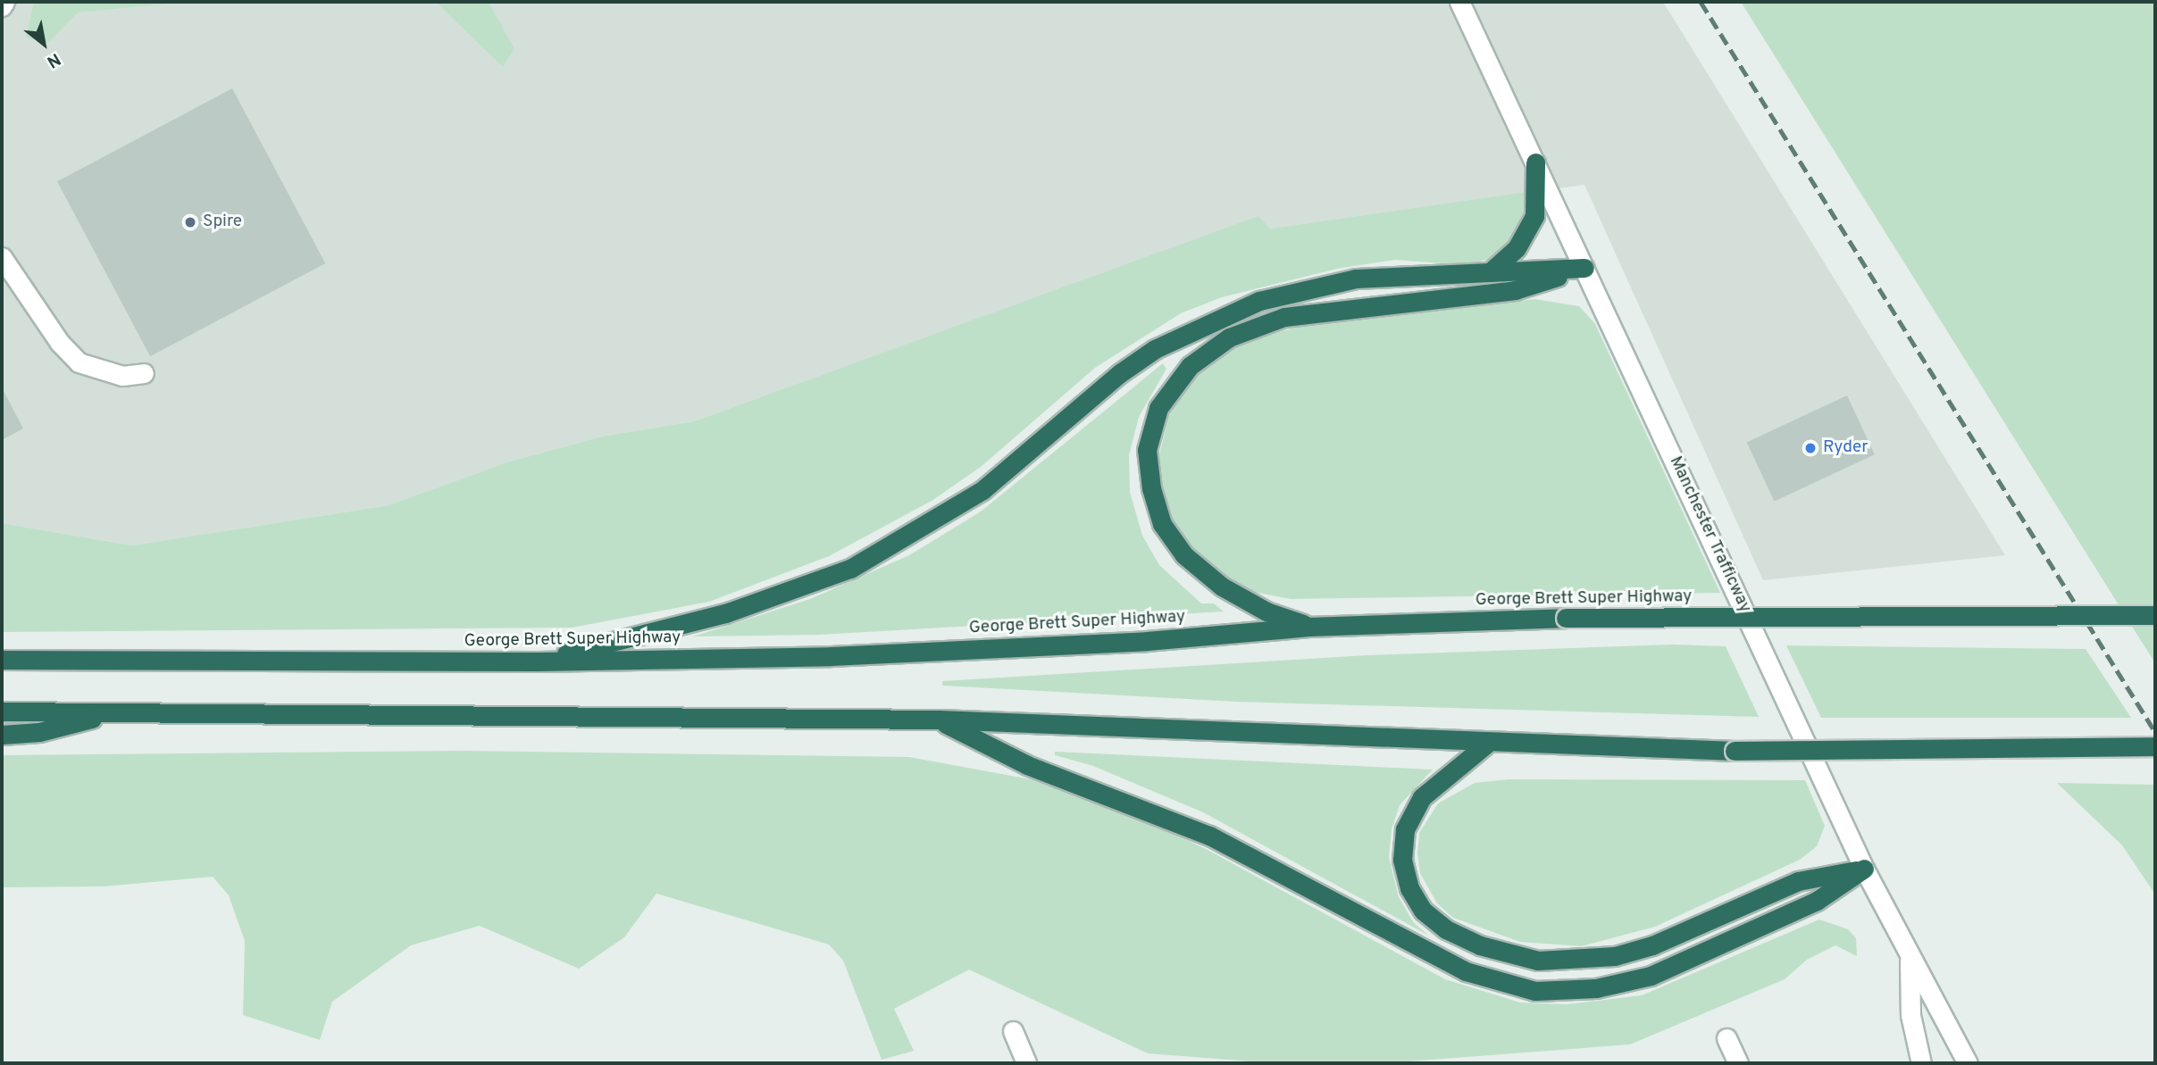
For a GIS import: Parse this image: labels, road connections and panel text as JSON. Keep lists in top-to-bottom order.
{
  "streets": {
    "highway": ["George Brett Super Highway"],
    "main road": ["Manchester Trafficway"]
  },
  "places": ["Spire", "Ryder"],
  "north": "bottom right"
}
